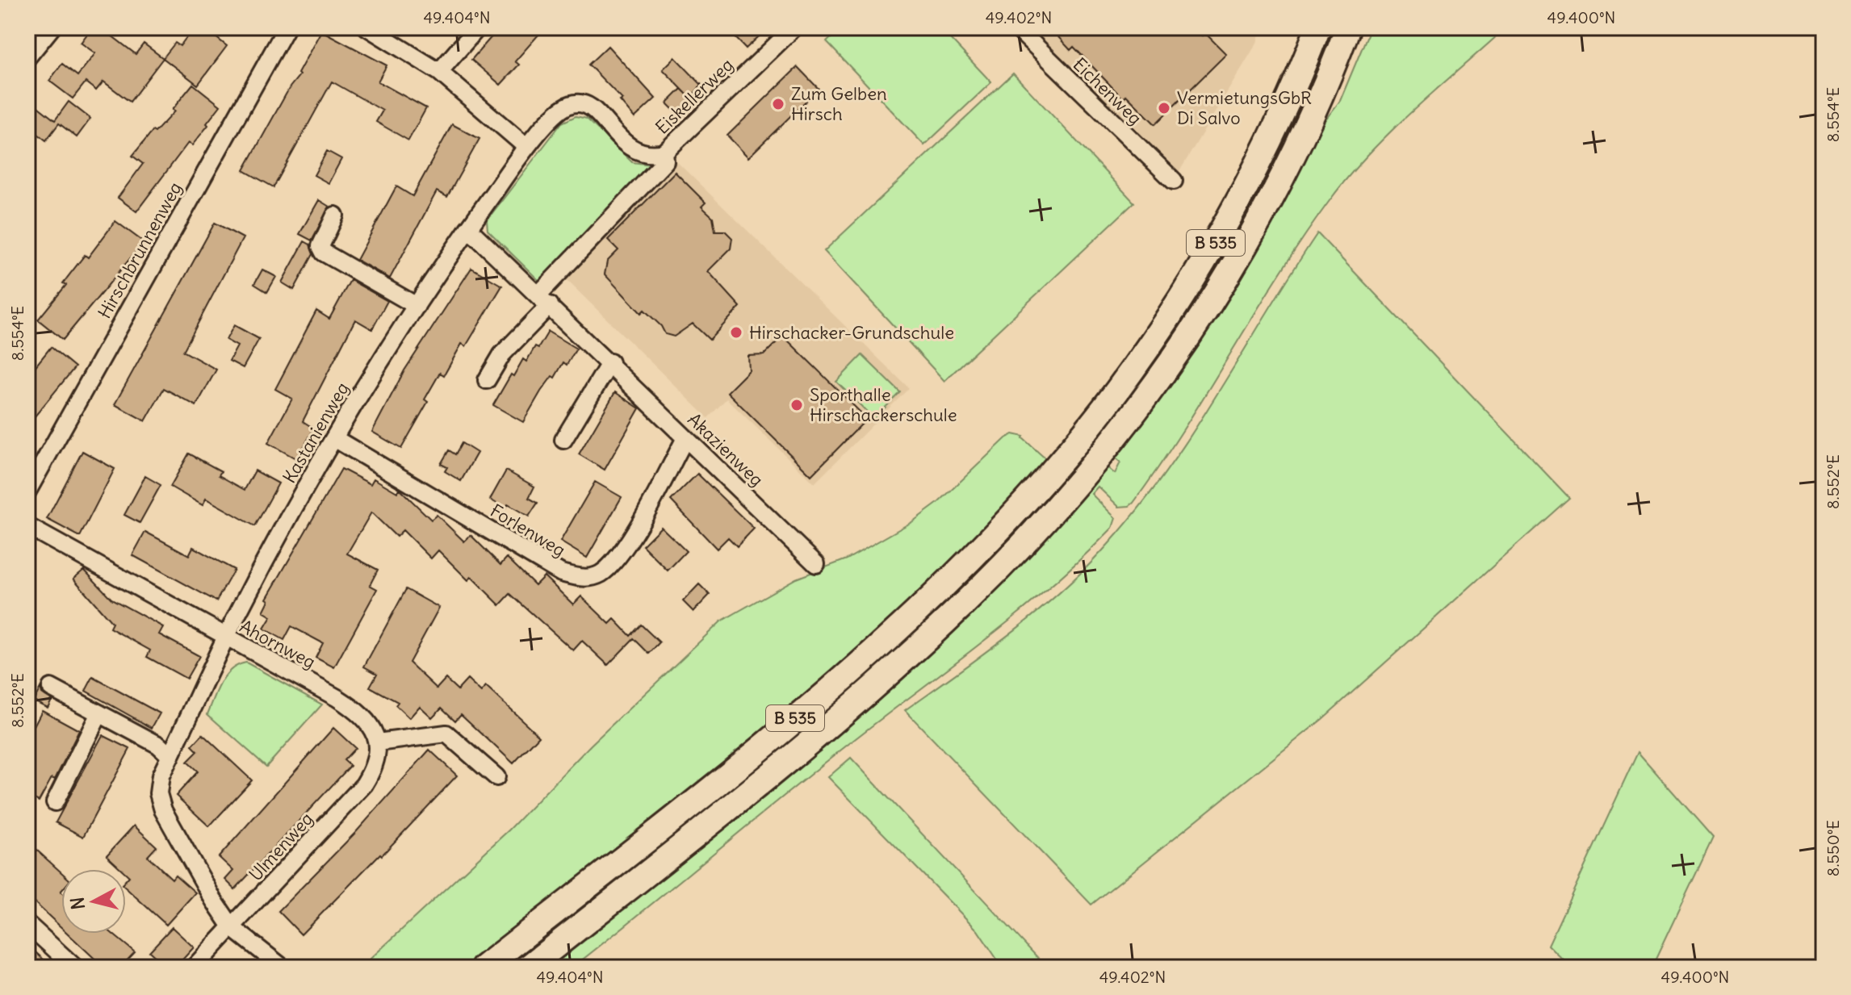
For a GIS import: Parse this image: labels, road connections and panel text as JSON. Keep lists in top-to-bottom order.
{
  "streets": {
    "highway": ["B 535"],
    "street": [
      "Eichenweg",
      "Eiskellerweg",
      "Hirschbrunnenweg",
      "Kastanienweg",
      "Akazienweg",
      "Forlenweg",
      "Ahornweg",
      "Ulmenweg"
    ]
  },
  "crossings": [
    ["Eiskellerweg", "Kastanienweg"],
    ["Kastanienweg", "Akazienweg"],
    ["Kastanienweg", "Forlenweg"],
    ["Kastanienweg", "Ahornweg"],
    ["Kastanienweg", "Ulmenweg"],
    ["Akazienweg", "Forlenweg"],
    ["Ahornweg", "Ulmenweg"]
  ],
  "places": [
    "Zum Gelben Hirsch",
    "VermietungsGbR Di Salvo",
    "Hirschacker-Grundschule",
    "Sporthalle Hirschackerschule"
  ],
  "north": "left",
  "coordinates": [
    "49.404°N",
    "49.402°N",
    "49.400°N",
    "8.554°E",
    "8.552°E",
    "8.550°E"
  ]
}
